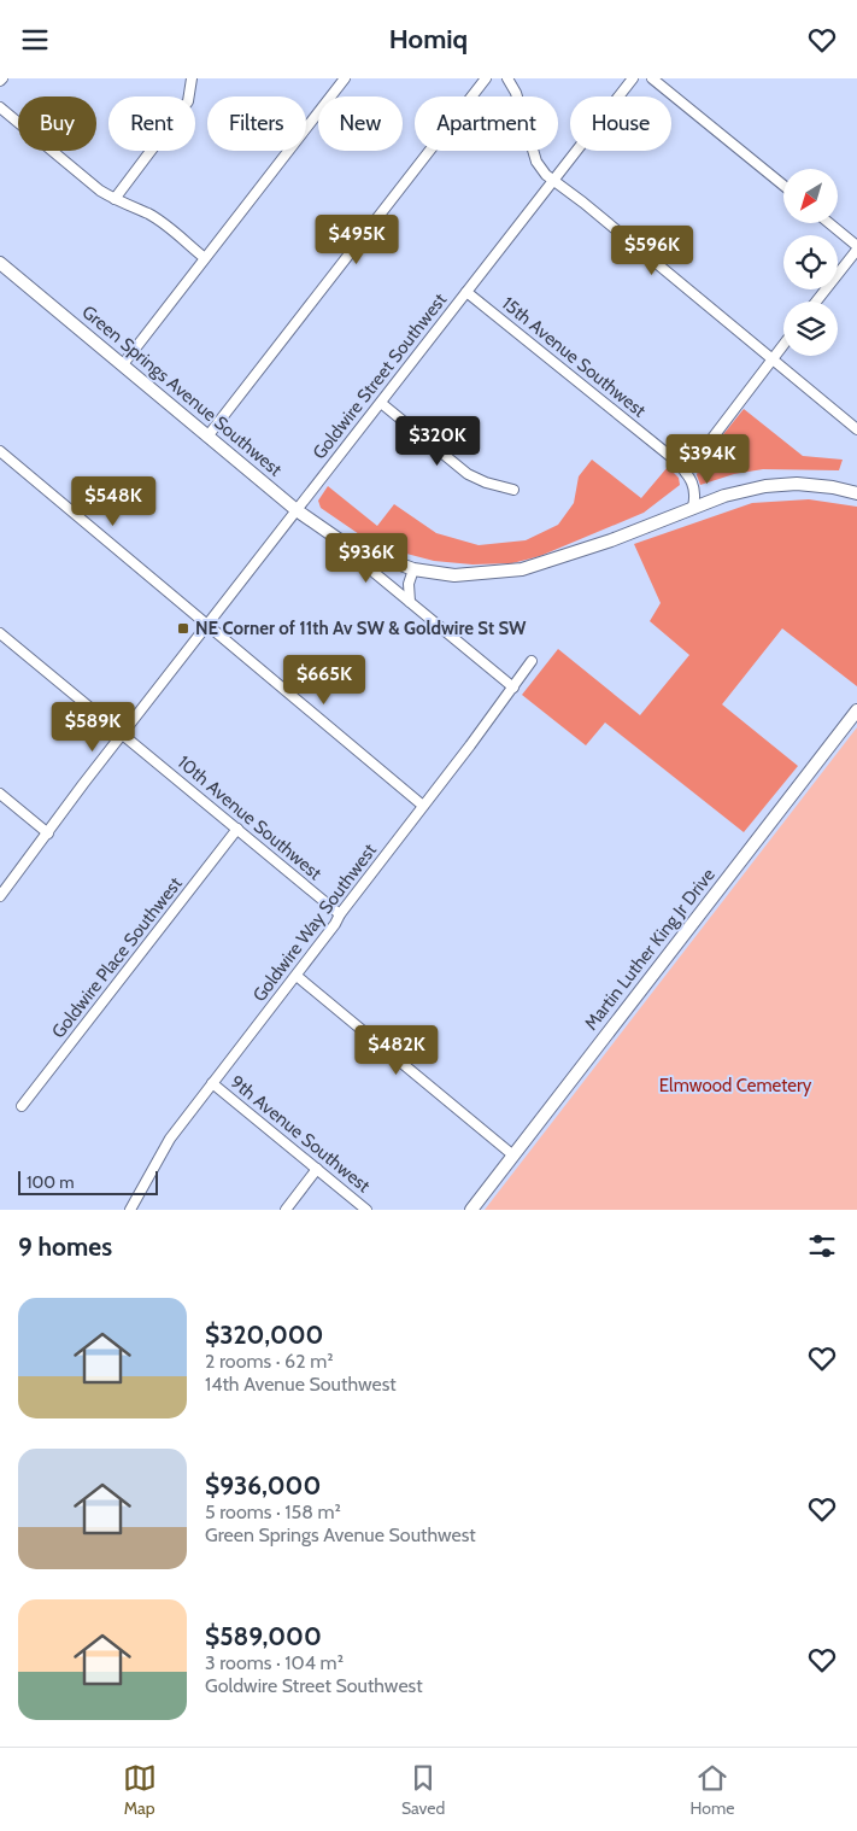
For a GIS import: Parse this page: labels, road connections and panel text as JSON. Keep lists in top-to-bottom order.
{
  "streets": {
    "main road": ["Green Springs Avenue Southwest", "Martin Luther King Jr Drive"],
    "street": [
      "15th Avenue Southwest",
      "Goldwire Street Southwest",
      "10th Avenue Southwest",
      "Goldwire Way Southwest",
      "Goldwire Place Southwest",
      "9th Avenue Southwest"
    ]
  },
  "crossings": [
    ["15th Avenue Southwest", "Goldwire Street Southwest"],
    ["Goldwire Street Southwest", "Green Springs Avenue Southwest"],
    ["Goldwire Street Southwest", "10th Avenue Southwest"],
    ["Green Springs Avenue Southwest", "Goldwire Way Southwest"],
    ["10th Avenue Southwest", "Goldwire Way Southwest"],
    ["10th Avenue Southwest", "Goldwire Place Southwest"],
    ["Goldwire Way Southwest", "9th Avenue Southwest"]
  ],
  "parks": ["Elmwood Cemetery"],
  "places": {
    "transit": ["NE Corner of 11th Av SW & Goldwire St SW"]
  },
  "scale_bar": "100 m",
  "north": "bottom left",
  "page": {
    "header": "Homiq",
    "chip": [
      "Buy",
      "Rent",
      "Filters",
      "New",
      "Apartment",
      "House"
    ],
    "price": [
      "$495K",
      "$596K",
      "$320K",
      "$394K",
      "$548K",
      "$936K",
      "$665K",
      "$589K",
      "$482K"
    ],
    "scale": "100 m",
    "heading": "9 homes",
    "list": [
      {
        "name": "$320,000",
        "note": "2 rooms · 62 m² · 14th Avenue Southwest"
      },
      {
        "name": "$936,000",
        "note": "5 rooms · 158 m² · Green Springs Avenue Southwest"
      },
      {
        "name": "$589,000",
        "note": "3 rooms · 104 m² · Goldwire Street Southwest"
      }
    ],
    "tabs": ["Map", "Saved", "Home"]
  }
}
